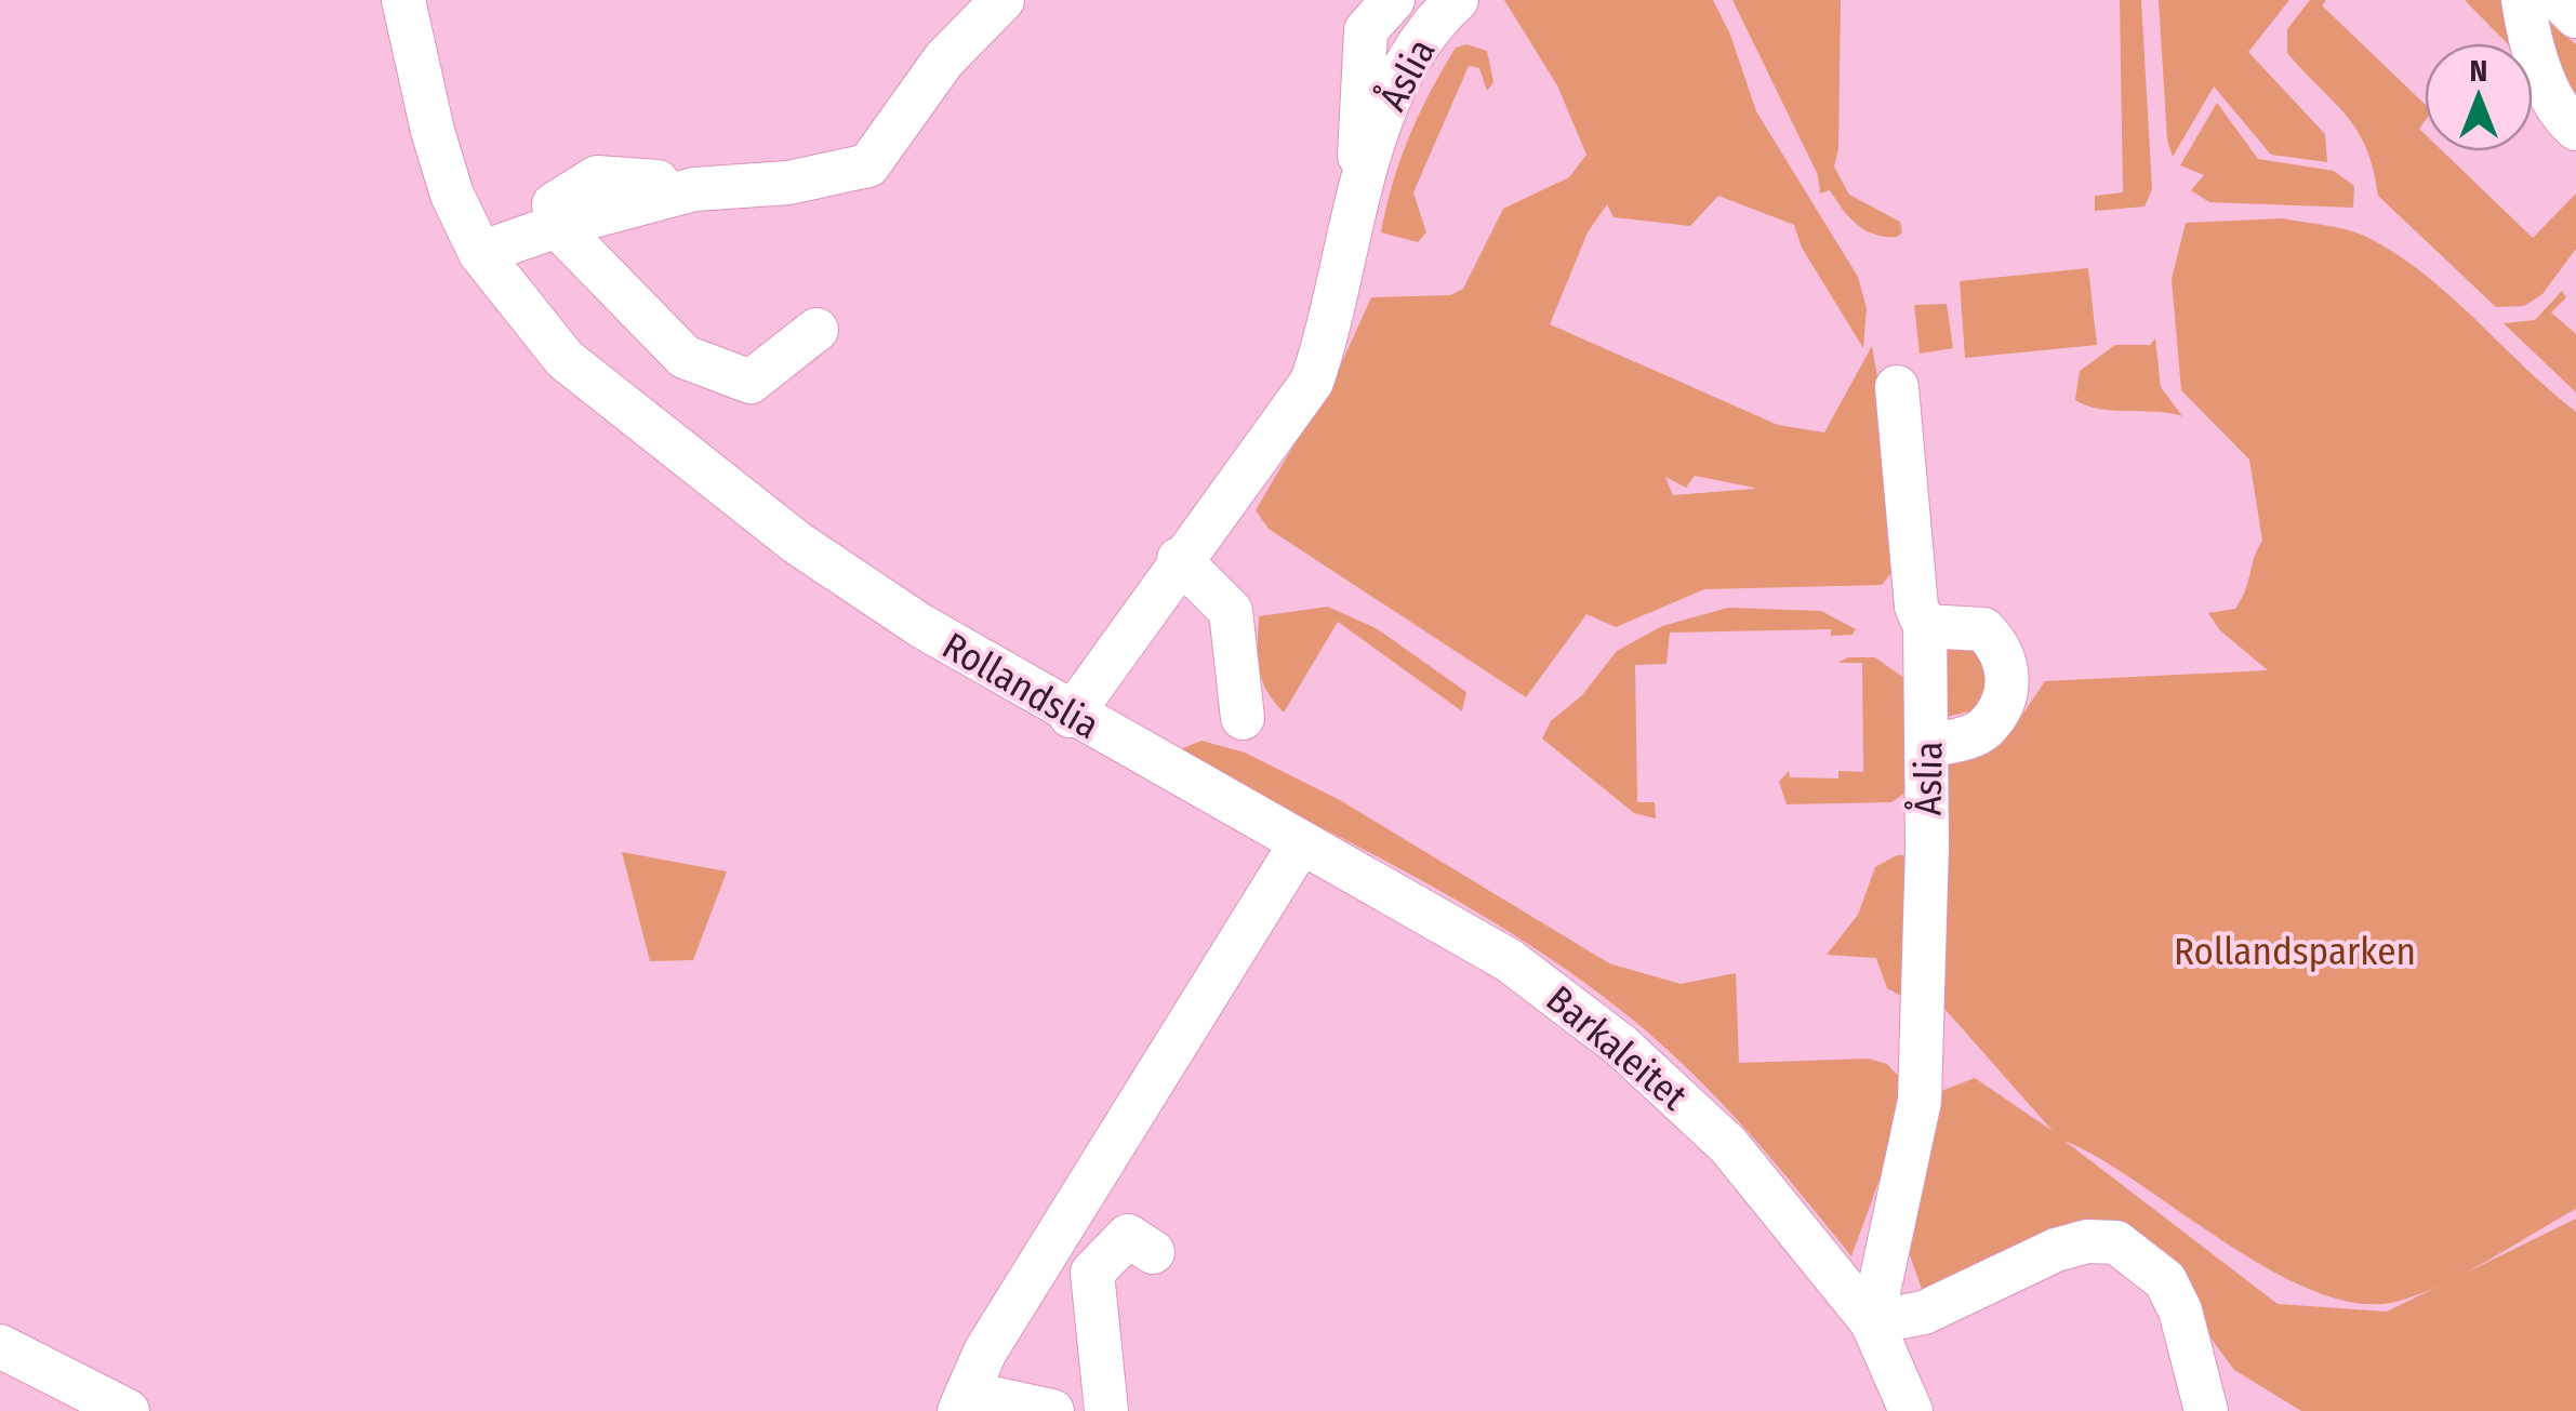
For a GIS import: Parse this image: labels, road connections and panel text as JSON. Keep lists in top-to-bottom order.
{
  "streets": {
    "street": ["Åslia", "Rollandslia", "Barkaleitet"]
  },
  "crossings": [
    ["Åslia", "Rollandslia"],
    ["Åslia", "Barkaleitet"],
    ["Rollandslia", "Barkaleitet"]
  ],
  "parks": ["Rollandsparken"],
  "north": "top"
}
